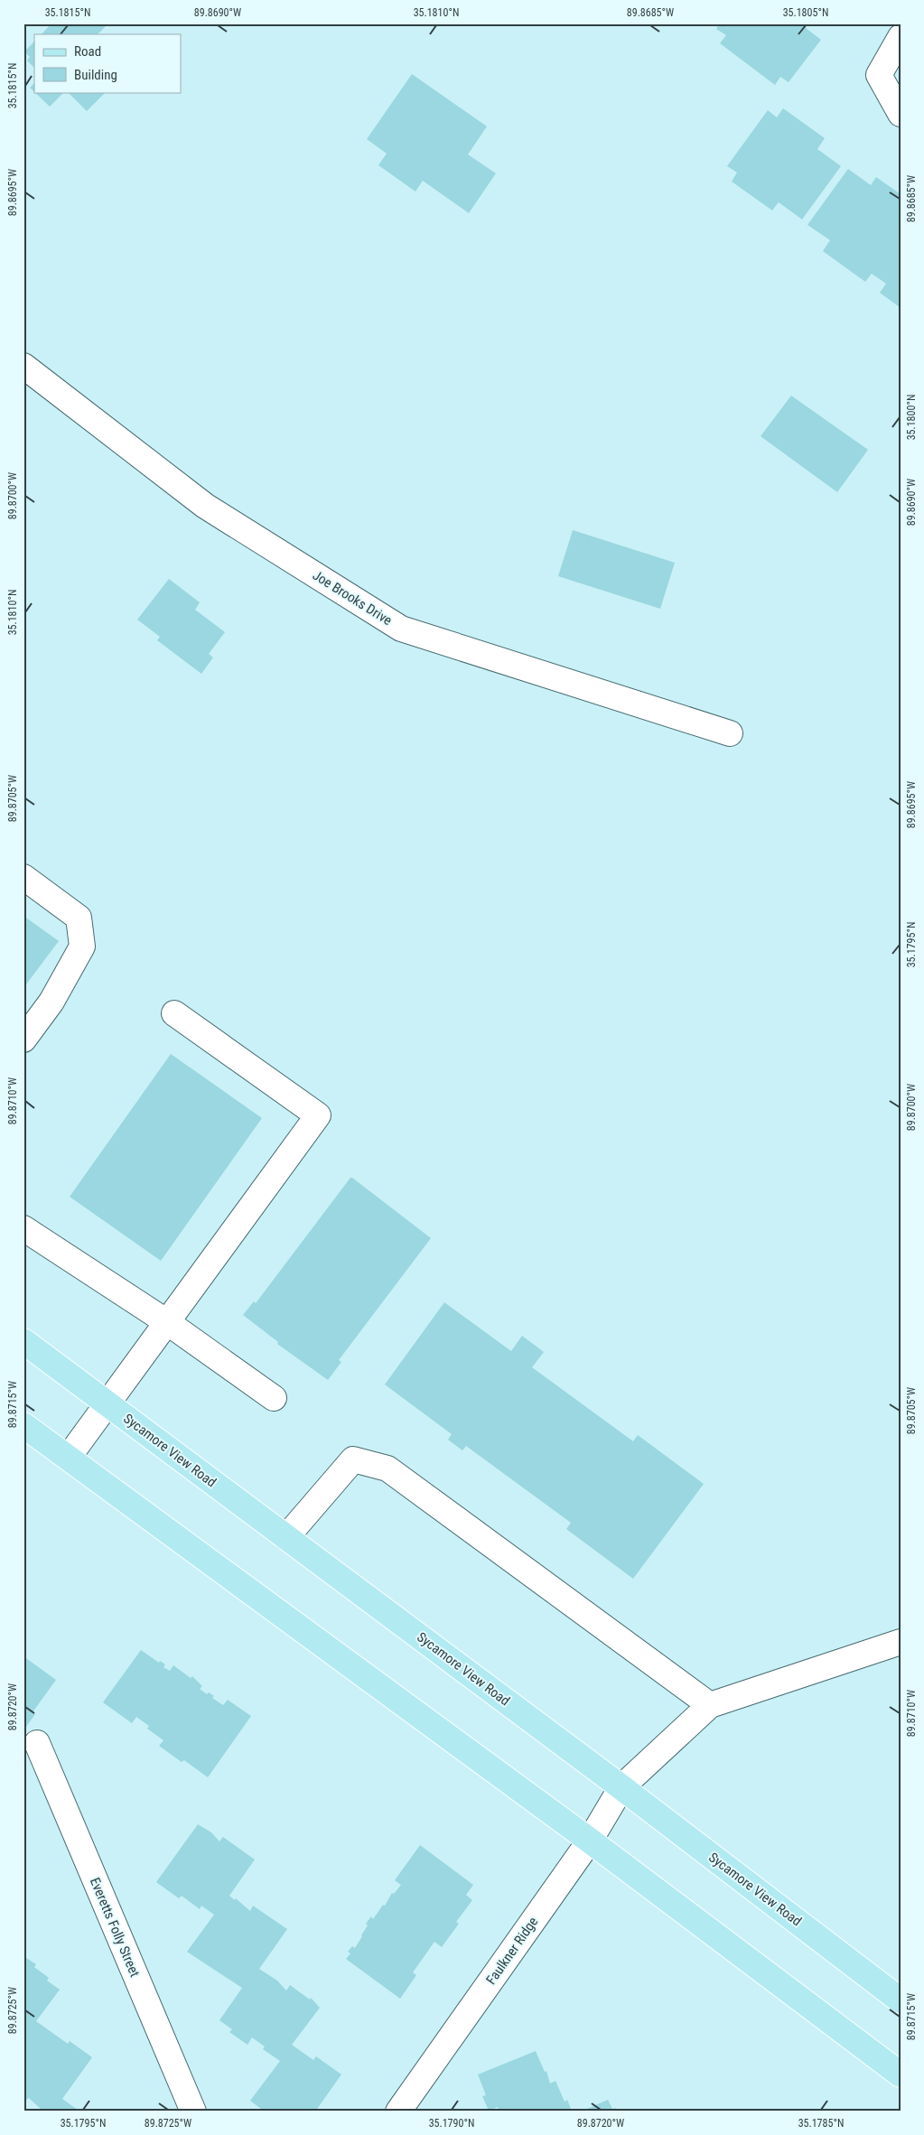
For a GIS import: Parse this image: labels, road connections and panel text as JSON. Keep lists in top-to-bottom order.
{
  "streets": {
    "main road": ["Sycamore View Road"],
    "street": ["Joe Brooks Drive", "Everetts Folly Street", "Faulkner Ridge"]
  },
  "crossings": [
    ["Sycamore View Road", "Faulkner Ridge"]
  ],
  "legend": ["Road", "Building"],
  "coordinates": [
    "35.1815°N",
    "89.8690°W",
    "35.1810°N",
    "89.8685°W",
    "35.1805°N",
    "89.8695°W",
    "35.1800°N",
    "89.8700°W",
    "89.8705°W",
    "35.1795°N",
    "89.8710°W",
    "89.8715°W",
    "89.8720°W",
    "89.8725°W",
    "35.1790°N",
    "35.1785°N"
  ]
}
